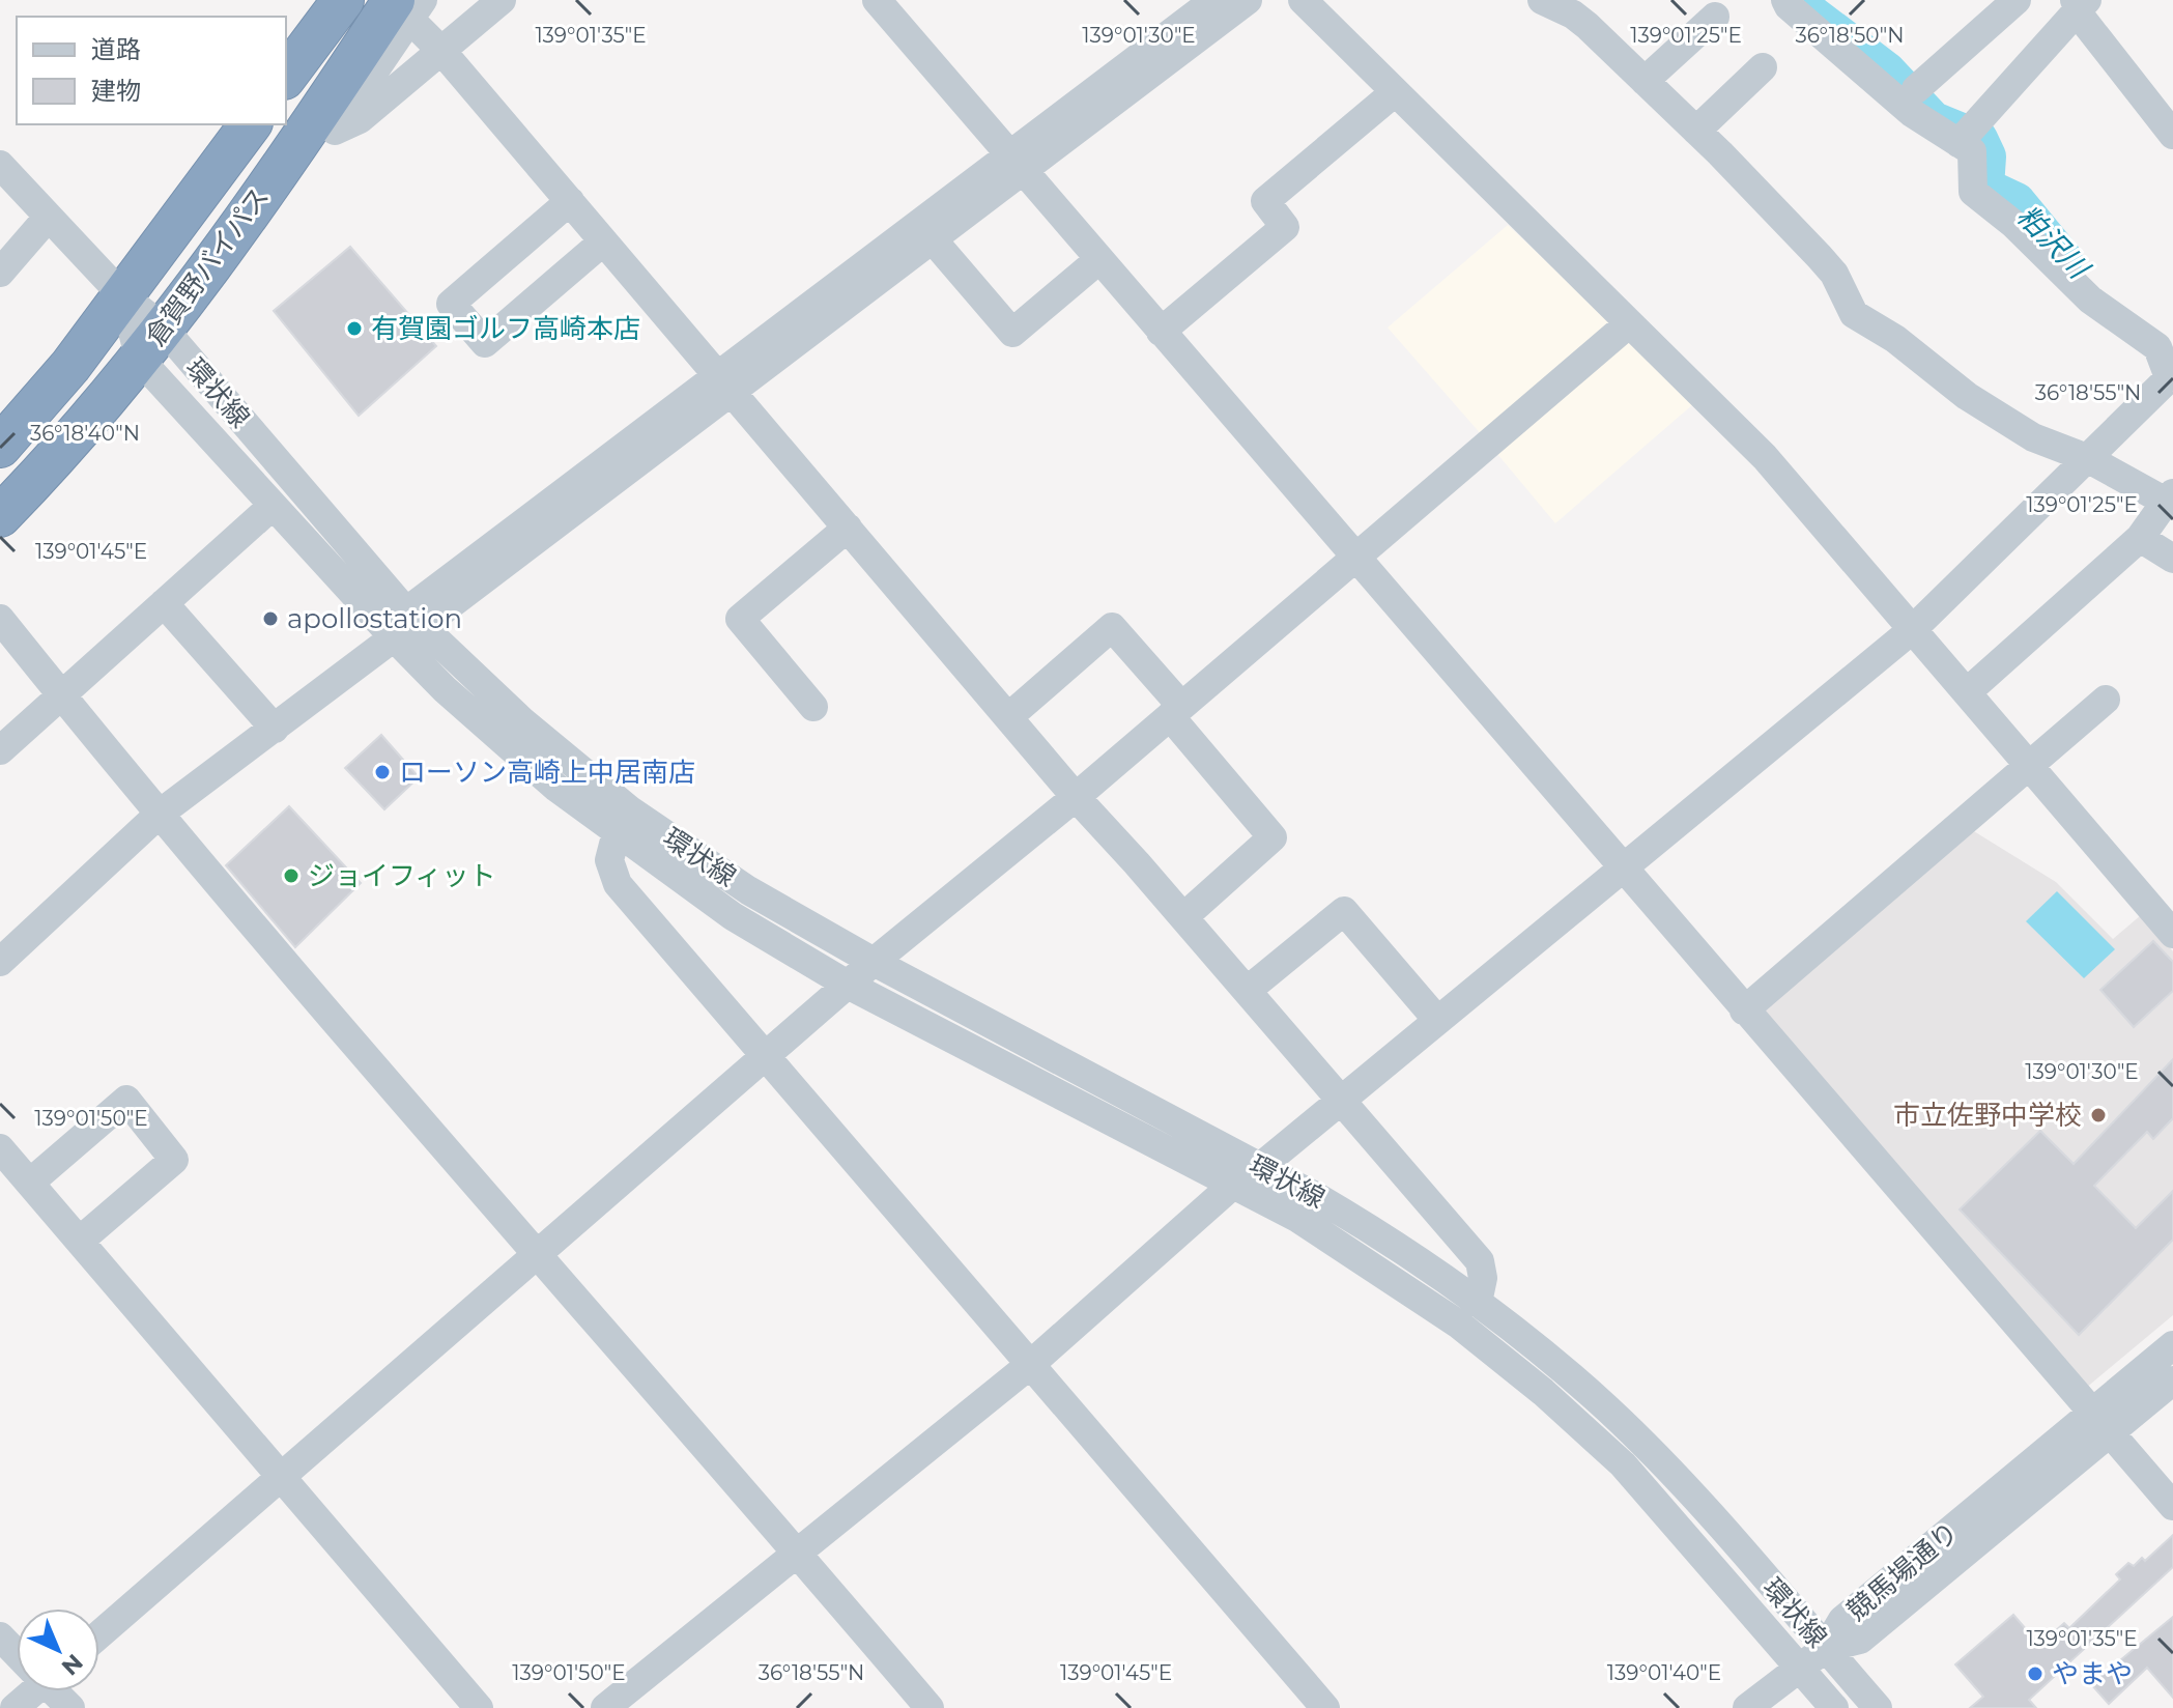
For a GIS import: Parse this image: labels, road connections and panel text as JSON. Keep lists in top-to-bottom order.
{
  "streets": {
    "highway": ["倉賀野バイパス"],
    "street": ["環状線", "競馬場通り"]
  },
  "crossings": [
    ["倉賀野バイパス", "環状線"],
    ["環状線", "競馬場通り"]
  ],
  "water": ["粕沢川"],
  "places": [
    "有賀園ゴルフ高崎本店",
    "apollostation",
    "ローソン高崎上中居南店",
    "ジョイフィット",
    "市立佐野中学校",
    "やまや"
  ],
  "legend": ["道路", "建物"],
  "north": "bottom right",
  "coordinates": [
    "36°18'50\"N",
    "139°01'35\"E",
    "139°01'30\"E",
    "139°01'25\"E",
    "36°18'55\"N",
    "36°18'40\"N",
    "139°01'45\"E",
    "139°01'50\"E",
    "139°01'40\"E"
  ]
}
